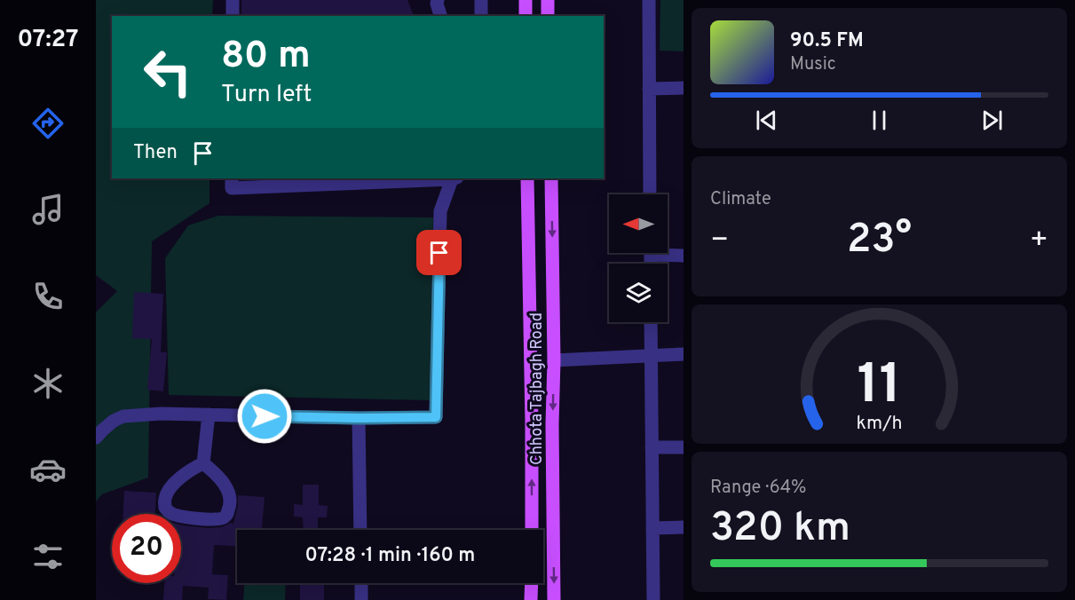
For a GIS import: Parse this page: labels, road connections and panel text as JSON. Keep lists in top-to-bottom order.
{
  "streets": {
    "main road": ["Chhota Tajbagh Road"]
  },
  "north": "left",
  "page": {
    "tabs": "07:27",
    "turn": ["80 m", "Turn left"],
    "song": ["90.5 FM", "Music"],
    "then": "Then",
    "tile": [
      "Climate",
      ["Range · 64%", "320 km"]
    ],
    "heat": ["−", "23°", "+"],
    "limit": "20",
    "trip": "07:28 · 1 min · 160 m",
    "gauge": ["11", "km/h"]
  }
}
